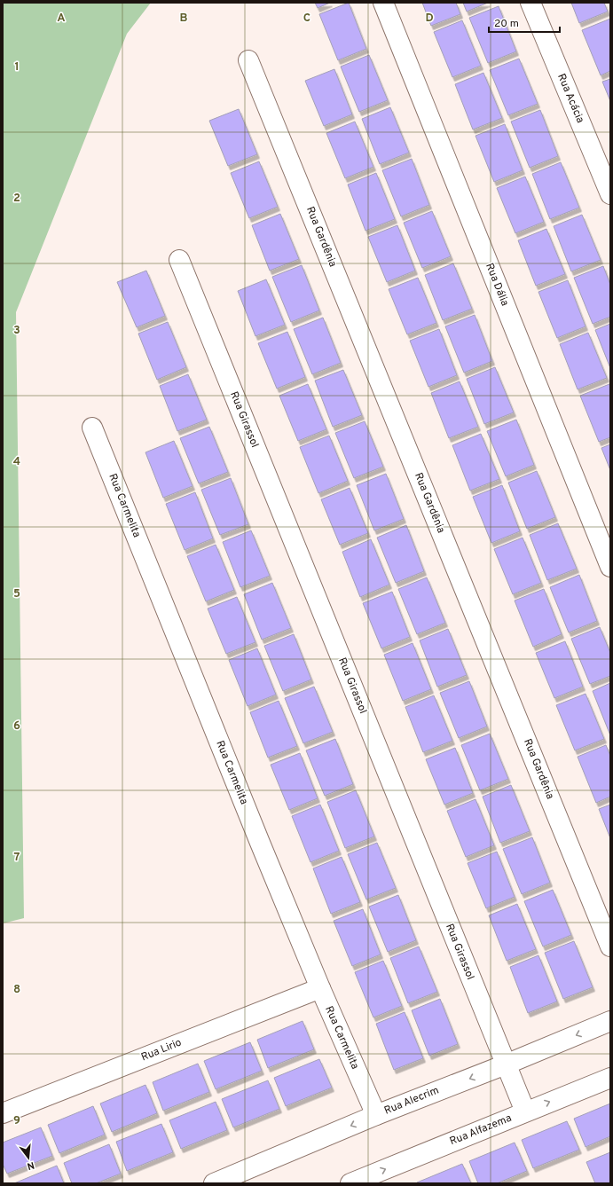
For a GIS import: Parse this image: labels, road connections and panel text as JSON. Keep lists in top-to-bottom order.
{
  "streets": {
    "street": [
      "Rua Acácia",
      "Rua Gardênia",
      "Rua Dália",
      "Rua Girassol",
      "Rua Carmelita",
      "Rua Lirio",
      "Rua Alecrim",
      "Rua Alfazema"
    ]
  },
  "crossings": [
    ["Rua Girassol", "Rua Alecrim"],
    ["Rua Girassol", "Rua Alfazema"],
    ["Rua Carmelita", "Rua Lirio"],
    ["Rua Carmelita", "Rua Alecrim"]
  ],
  "one_way": ["Rua Alecrim", "Rua Alfazema"],
  "scale_bar": "20 m",
  "north": "bottom",
  "grid": {
    "columns": [
      "A",
      "B",
      "C",
      "D"
    ],
    "rows": [
      "1",
      "2",
      "3",
      "4",
      "5",
      "6",
      "7",
      "8",
      "9"
    ]
  }
}
